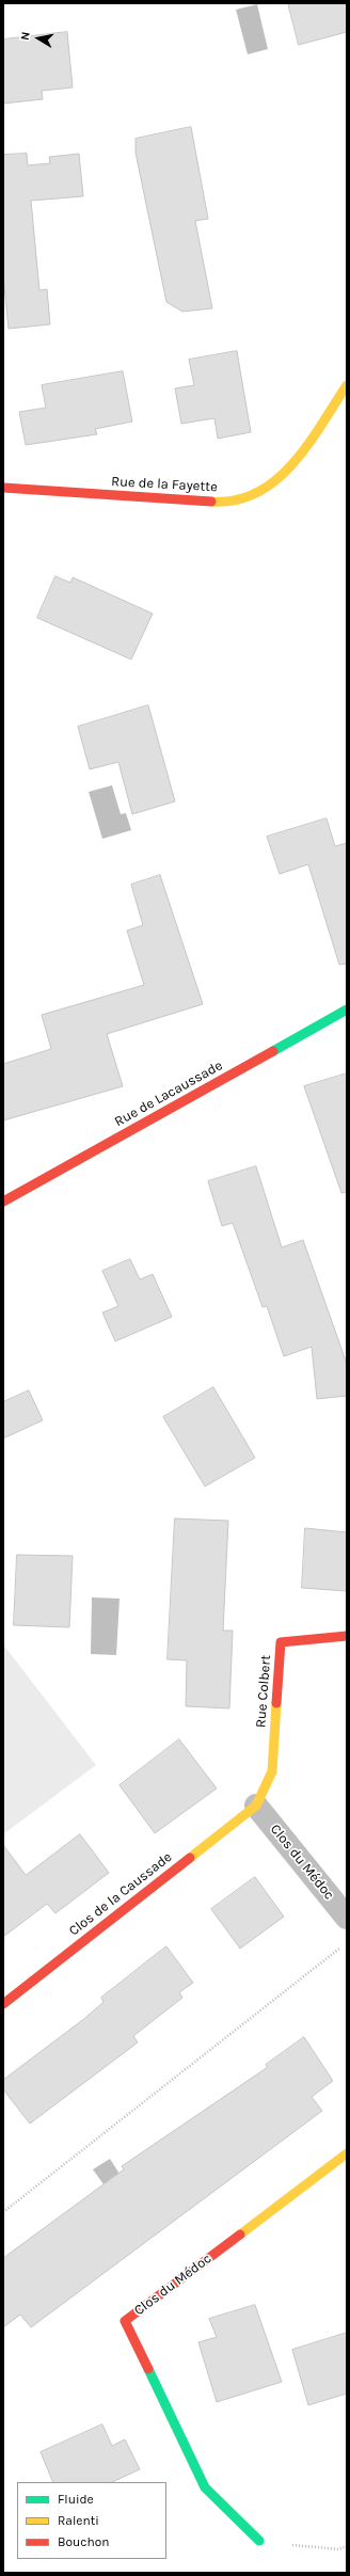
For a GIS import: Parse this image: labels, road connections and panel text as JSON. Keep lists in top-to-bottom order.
{
  "streets": {
    "street": [
      "Rue de la Fayette",
      "Rue de Lacaussade",
      "Rue Colbert",
      "Clos du Médoc",
      "Clos de la Caussade"
    ]
  },
  "crossings": [
    ["Rue Colbert", "Clos du Médoc"],
    ["Rue Colbert", "Clos de la Caussade"],
    ["Clos du Médoc", "Clos de la Caussade"]
  ],
  "legend": ["Fluide", "Ralenti", "Bouchon"],
  "north": "left"
}
